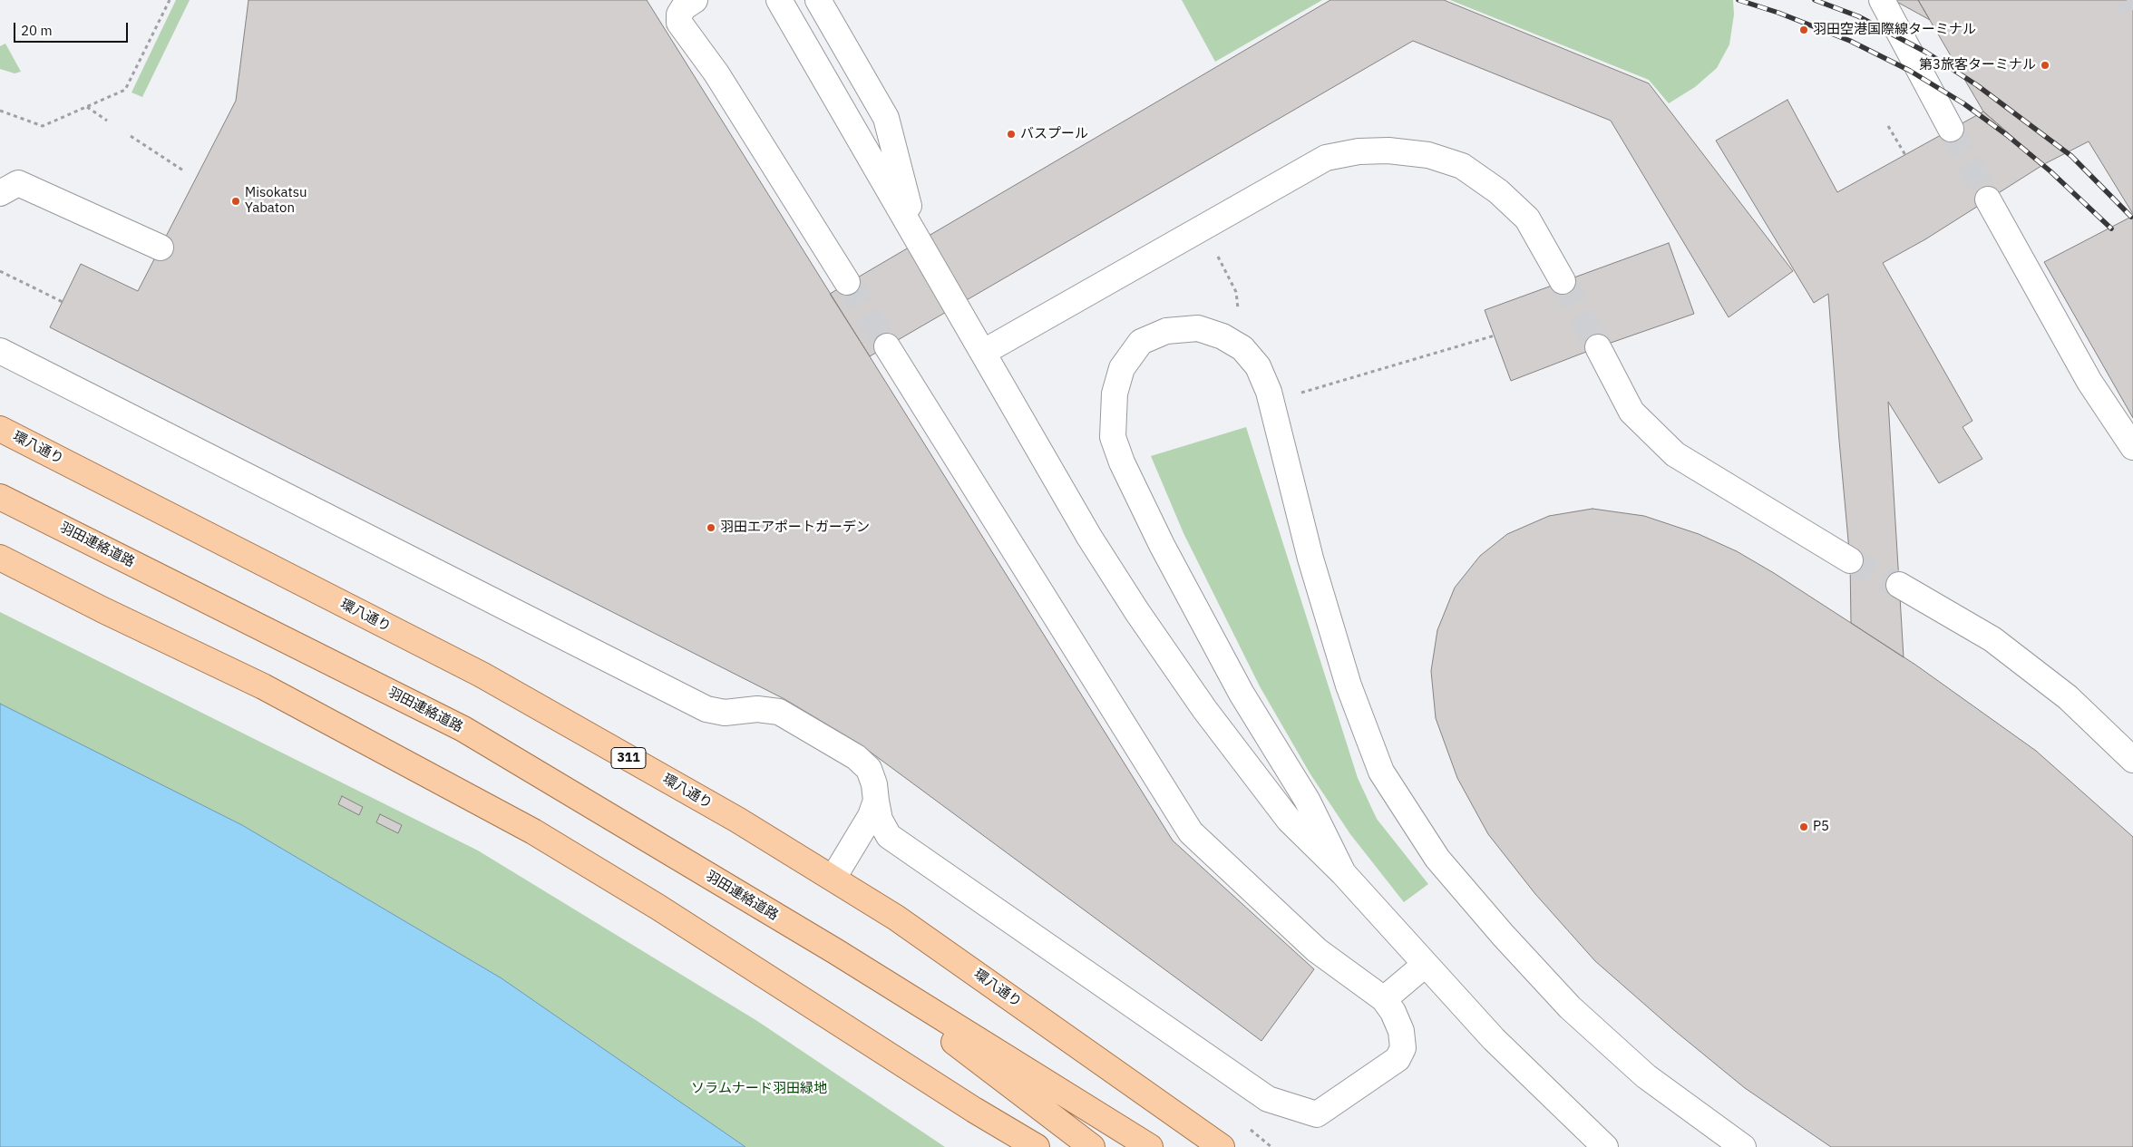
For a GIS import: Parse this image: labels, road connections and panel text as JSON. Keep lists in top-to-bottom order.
{
  "streets": {
    "main road": ["環八通り", "羽田連絡道路", "311"]
  },
  "parks": ["ソラムナード羽田緑地"],
  "places": [
    "羽田空港国際線ターミナル",
    "第3旅客ターミナル",
    "バスプール",
    "Misokatsu Yabaton",
    "羽田エアポートガーデン",
    "P5"
  ],
  "scale_bar": "20 m"
}
